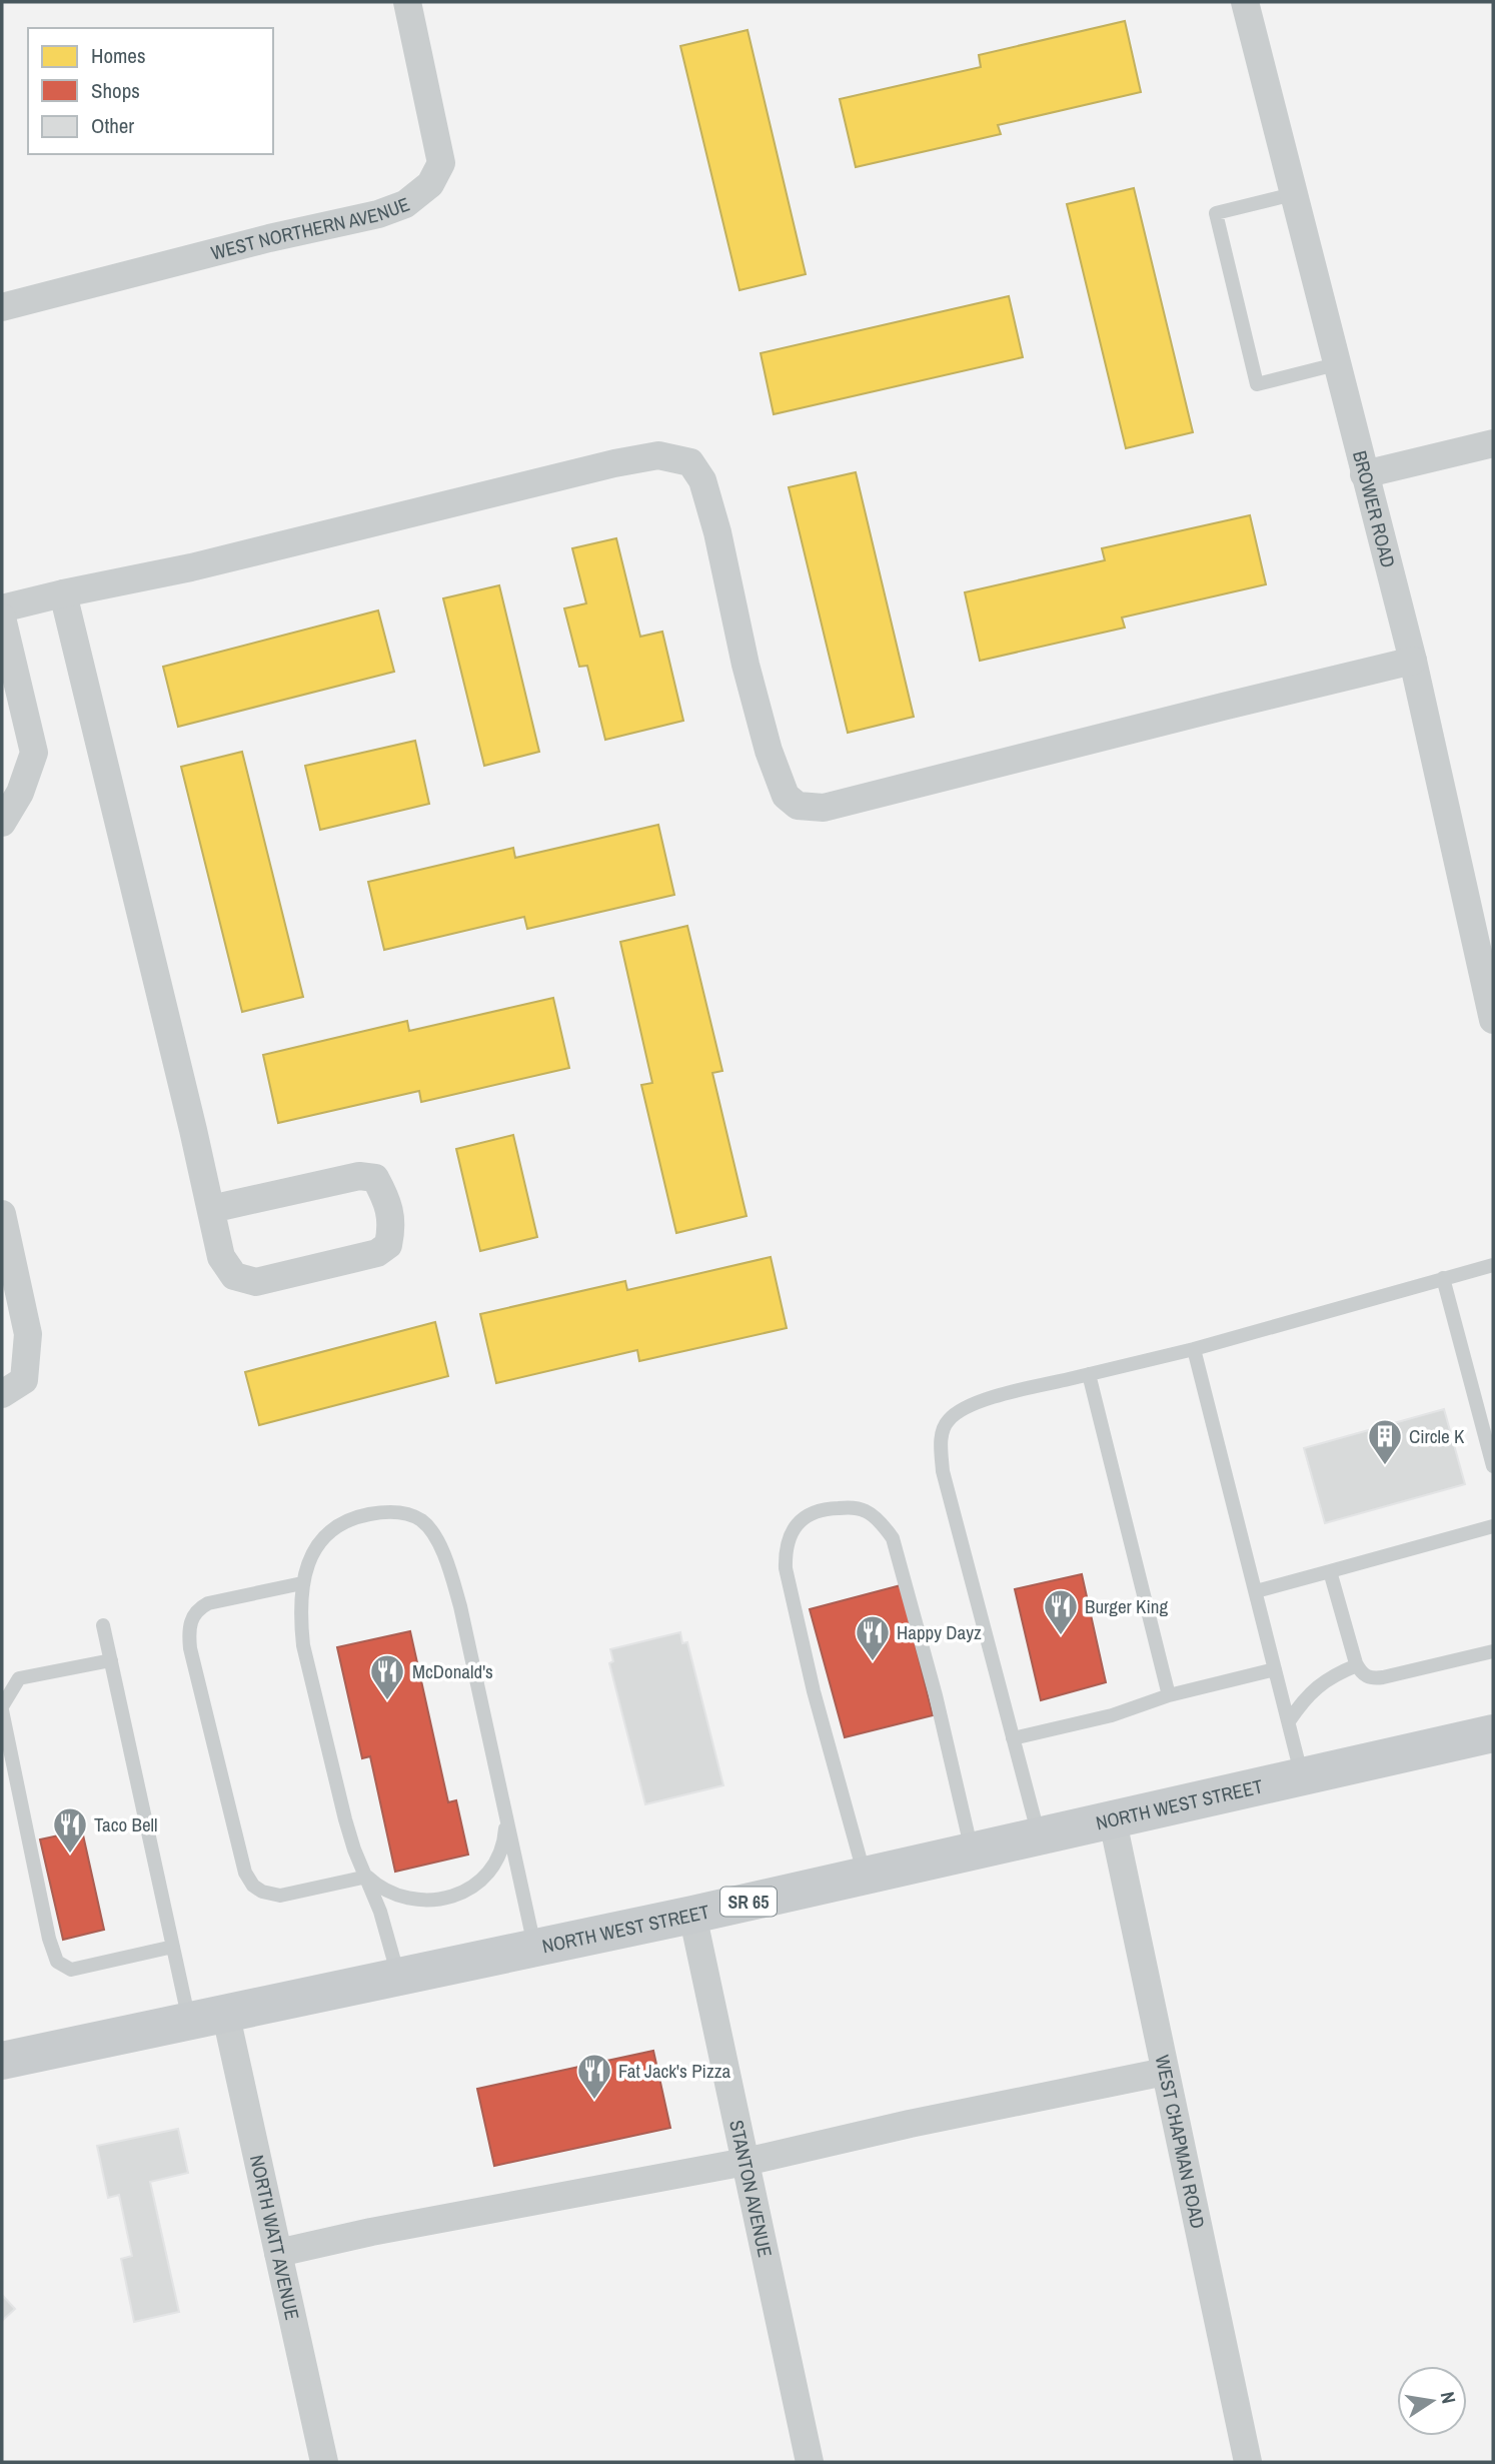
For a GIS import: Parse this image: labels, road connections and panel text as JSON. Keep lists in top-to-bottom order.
{
  "streets": {
    "main road": ["NORTH WEST STREET", "SR 65"],
    "street": [
      "WEST NORTHERN AVENUE",
      "BROWER ROAD",
      "WEST CHAPMAN ROAD",
      "STANTON AVENUE",
      "NORTH WATT AVENUE"
    ]
  },
  "crossings": [
    ["NORTH WEST STREET", "WEST CHAPMAN ROAD"],
    ["NORTH WEST STREET", "STANTON AVENUE"],
    ["NORTH WEST STREET", "NORTH WATT AVENUE"]
  ],
  "places": {
    "building": ["Circle K"],
    "restaurant": [
      "Burger King",
      "Happy Dayz",
      "McDonald's",
      "Taco Bell",
      "Fat Jack's Pizza"
    ]
  },
  "legend": ["Homes", "Shops", "Other"],
  "north": "right"
}
